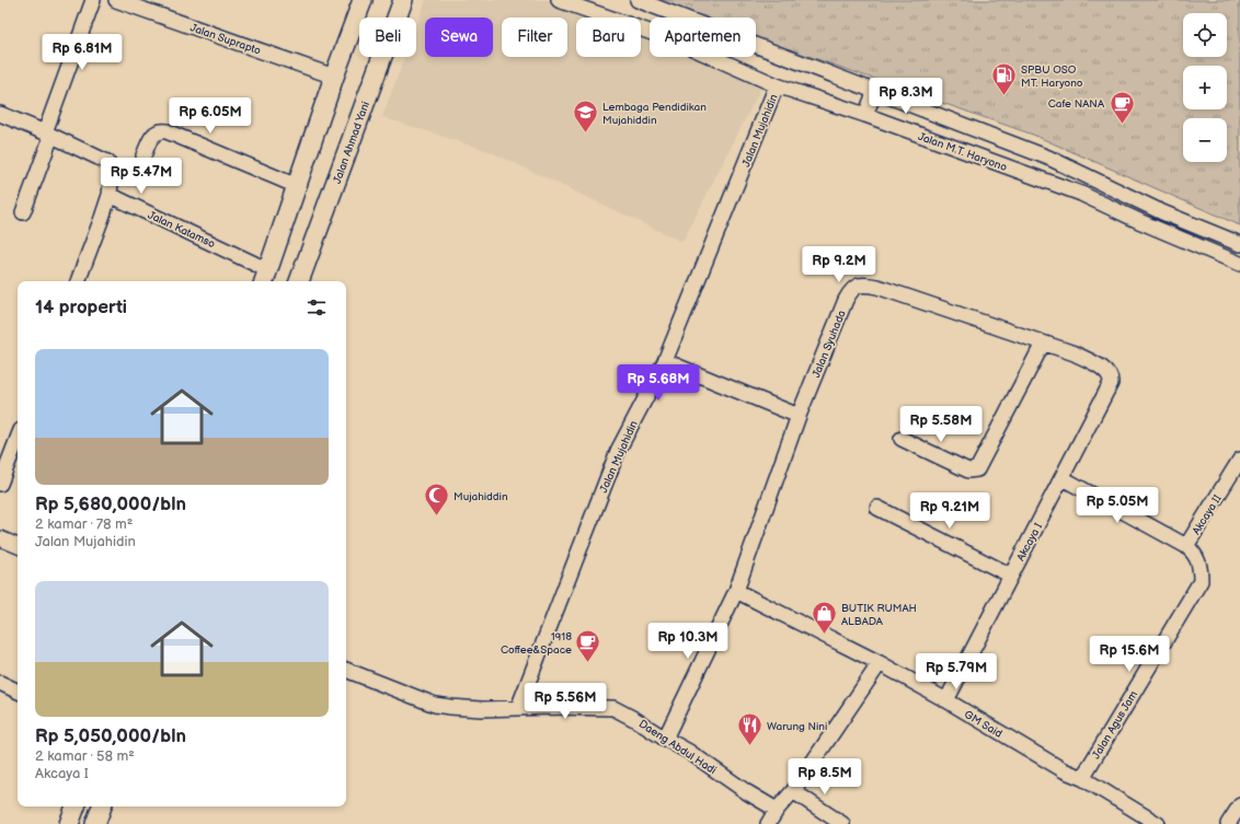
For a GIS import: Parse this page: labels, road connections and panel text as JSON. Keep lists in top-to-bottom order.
{
  "streets": {
    "main road": ["Jalan Ahmad Yani"],
    "street": [
      "Jalan Suprapto",
      "Jalan Mujahidin",
      "Jalan M.T. Haryono",
      "Jalan Katamso",
      "Jalan Syuhada",
      "Akcaya II",
      "Akcaya I",
      "GM Said",
      "Jalan Agus Jam",
      "Daeng Abdul Hadi"
    ]
  },
  "crossings": [
    ["Jalan Mujahidin", "Jalan M.T. Haryono"],
    ["Jalan Mujahidin", "Daeng Abdul Hadi"],
    ["Jalan Syuhada", "Akcaya I"],
    ["Jalan Syuhada", "GM Said"],
    ["Jalan Syuhada", "Daeng Abdul Hadi"],
    ["Akcaya II", "Jalan Agus Jam"],
    ["Akcaya I", "GM Said"],
    ["GM Said", "Jalan Agus Jam"]
  ],
  "places": {
    "fuel station": ["SPBU OSO MT. Haryono"],
    "cafe": ["Cafe NANA", "1918 Coffee&Space"],
    "school or university": ["Lembaga Pendidikan Mujahiddin"],
    "mosque": ["Mujahiddin"],
    "shop": ["BUTIK RUMAH ALBADA"],
    "restaurant": ["Warung Nini"]
  },
  "page": {
    "map_buttons": ["+", "−"],
    "chip": [
      "Beli",
      "Sewa",
      "Filter",
      "Baru",
      "Apartemen"
    ],
    "price": [
      "Rp 6.81M",
      "Rp 8.3M",
      "Rp 6.05M",
      "Rp 5.47M",
      "Rp 9.2M",
      "Rp 5.68M",
      "Rp 5.58M",
      "Rp 5.05M",
      "Rp 9.21M",
      "Rp 10.3M",
      "Rp 15.6M",
      "Rp 5.79M",
      "Rp 5.56M",
      "Rp 8.5M"
    ],
    "heading": "14 properti",
    "list": [
      {
        "name": "Rp 5,680,000/bln",
        "note": "2 kamar · 78 m² · Jalan Mujahidin"
      },
      {
        "name": "Rp 5,050,000/bln",
        "note": "2 kamar · 58 m² · Akcaya I"
      }
    ]
  }
}
